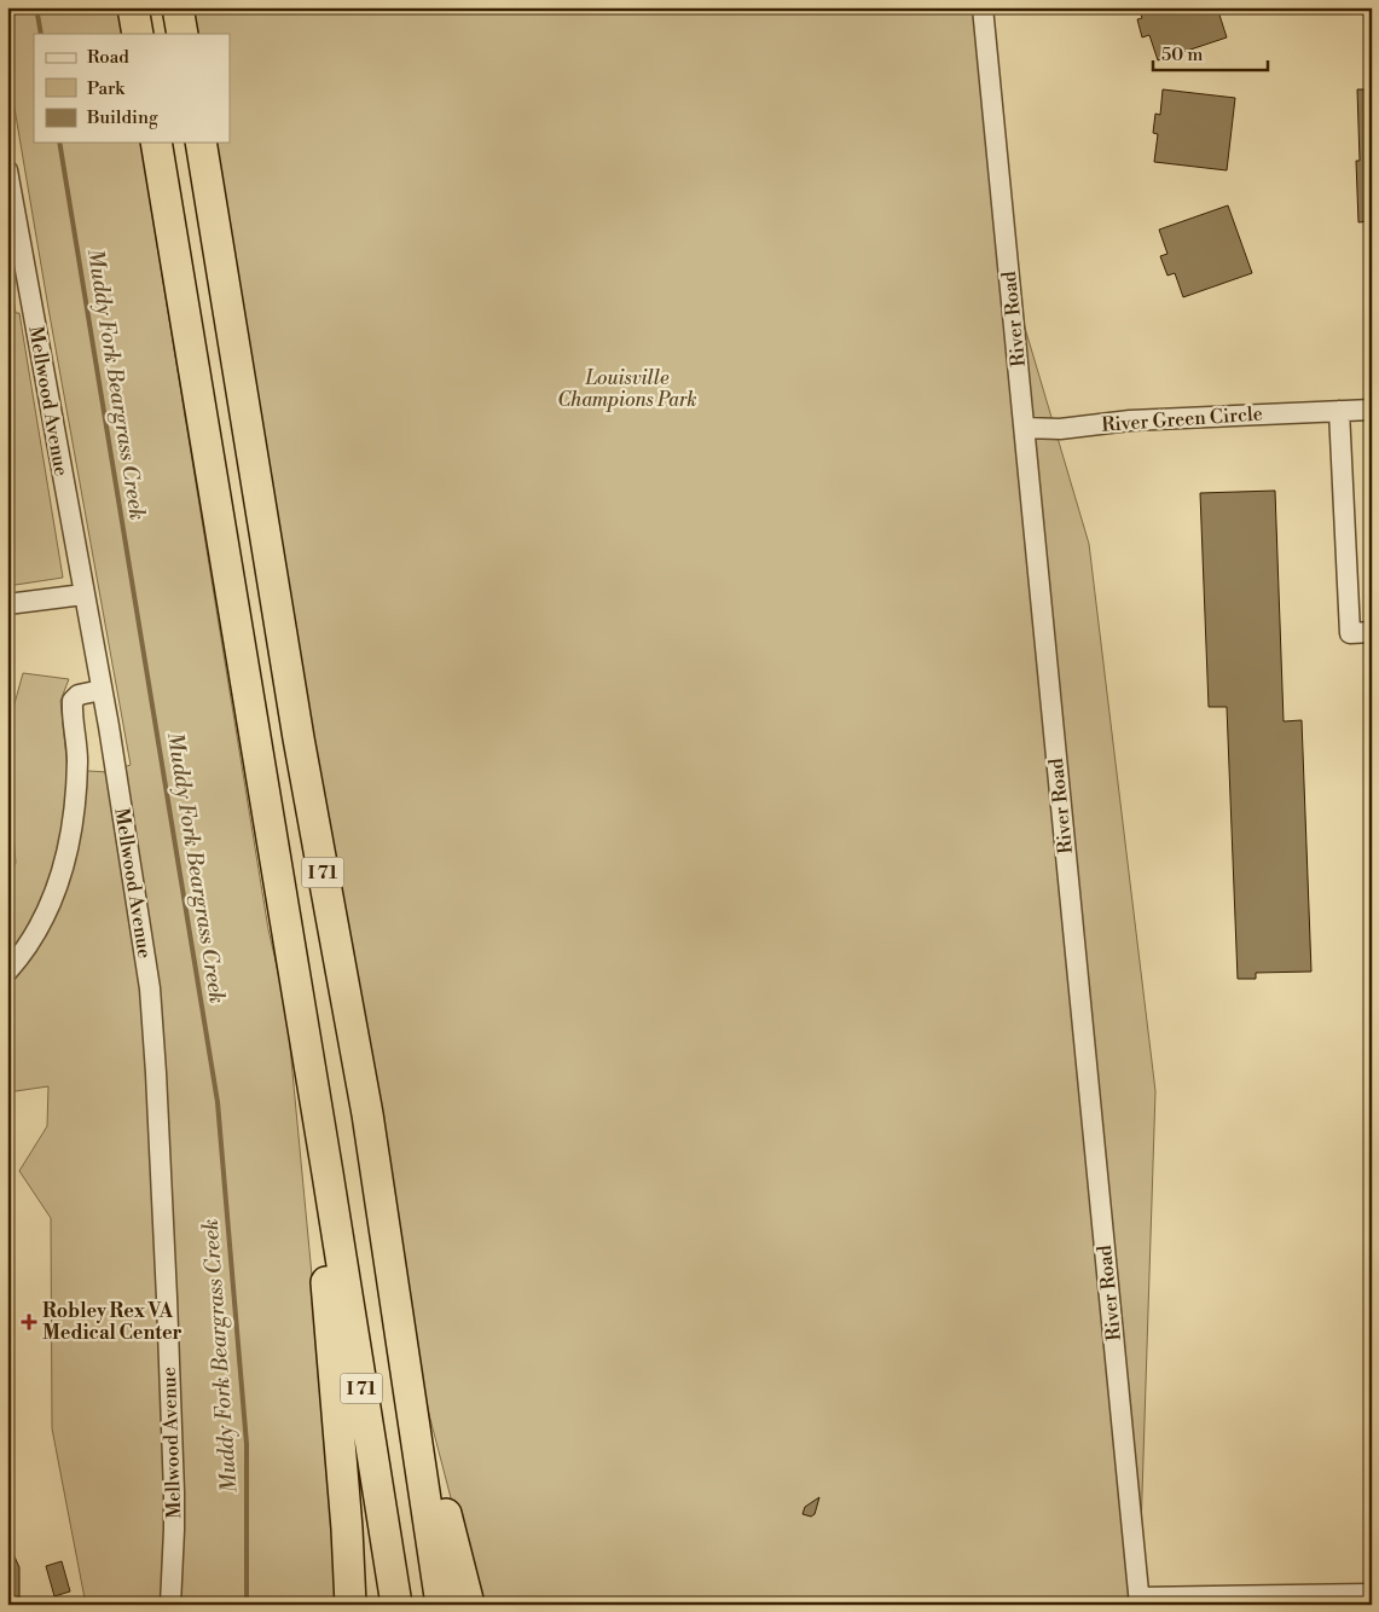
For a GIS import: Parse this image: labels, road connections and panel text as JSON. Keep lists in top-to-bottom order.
{
  "streets": {
    "highway": ["I 71"],
    "street": ["River Road", "Mellwood Avenue", "River Green Circle"]
  },
  "crossings": [
    ["River Road", "River Green Circle"]
  ],
  "water": ["Muddy Fork Beargrass Creek"],
  "parks": ["Louisville Champions Park"],
  "places": {
    "health": ["Robley Rex VA Medical Center"]
  },
  "legend": ["Road", "Park", "Building"],
  "scale_bar": "50 m"
}
